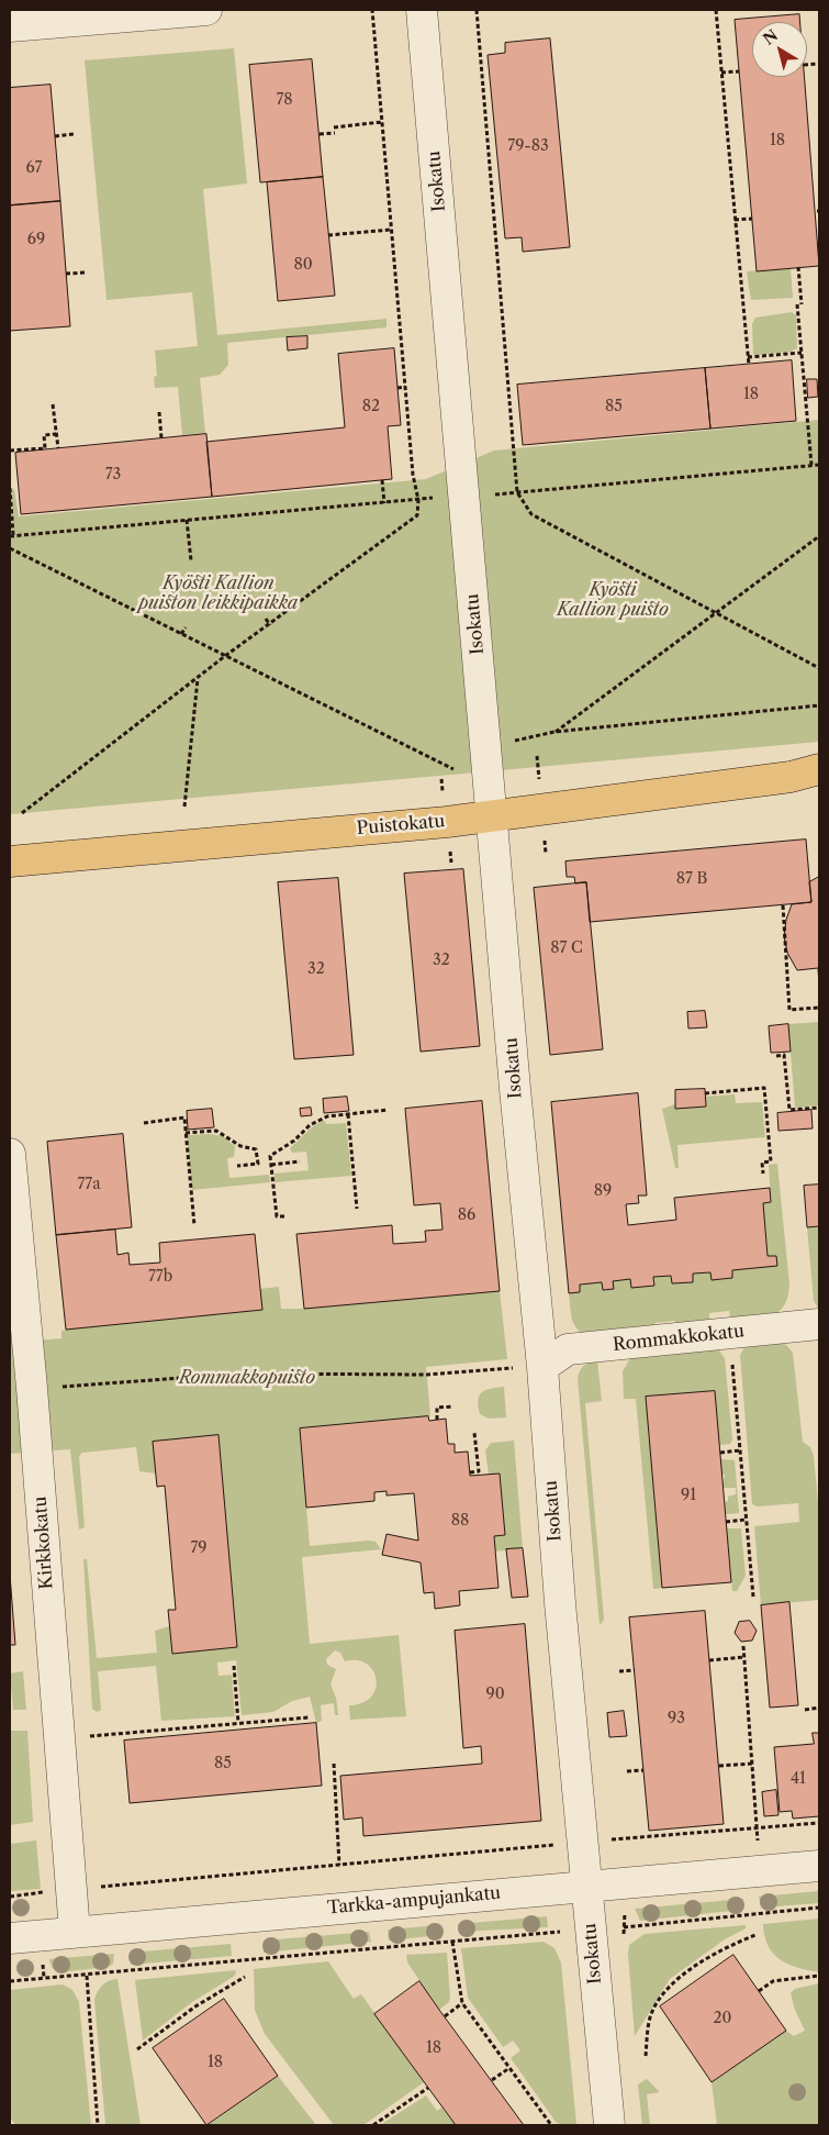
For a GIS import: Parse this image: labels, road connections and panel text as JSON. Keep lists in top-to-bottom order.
{
  "streets": {
    "main road": ["Puistokatu"],
    "street": [
      "Isokatu",
      "Rommakkokatu",
      "Kirkkokatu",
      "Tarkka-ampujankatu"
    ]
  },
  "crossings": [
    ["Isokatu", "Puistokatu"],
    ["Isokatu", "Rommakkokatu"],
    ["Isokatu", "Tarkka-ampujankatu"],
    ["Kirkkokatu", "Tarkka-ampujankatu"]
  ],
  "parks": ["Kyösti Kallion puiston leikkipaikka", "Kyösti Kallion puisto", "Rommakkopuisto"],
  "house_numbers": [
    "78",
    "18",
    "79-83",
    "67",
    "69",
    "80",
    "18",
    "82",
    "85",
    "73",
    "87 B",
    "87 C",
    "32",
    "32",
    "77a",
    "89",
    "86",
    "77b",
    "91",
    "88",
    "79",
    "90",
    "93",
    "85",
    "41",
    "20",
    "18",
    "18"
  ],
  "north": "top left"
}
